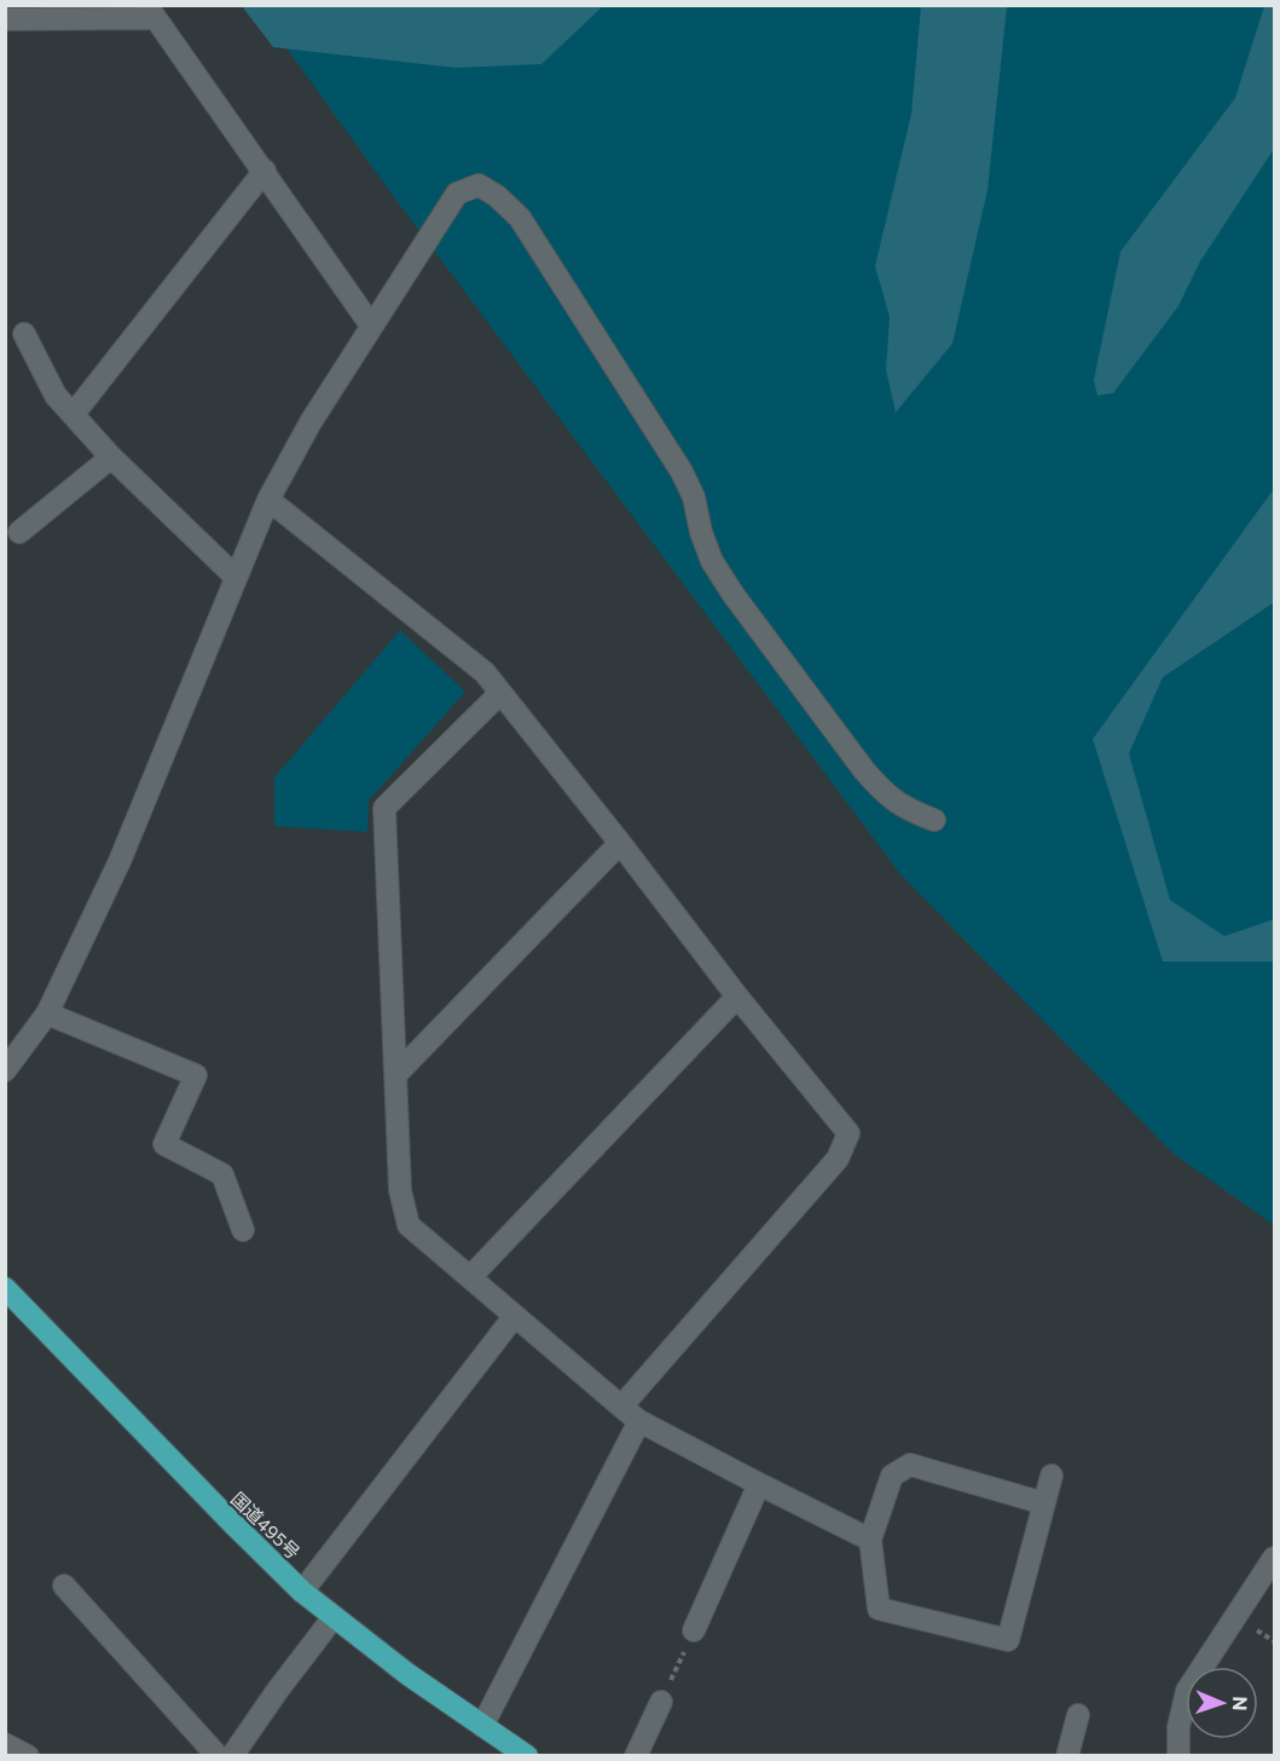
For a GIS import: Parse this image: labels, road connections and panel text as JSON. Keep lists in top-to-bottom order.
{
  "streets": {
    "highway": ["国道495号"]
  },
  "north": "right"
}
